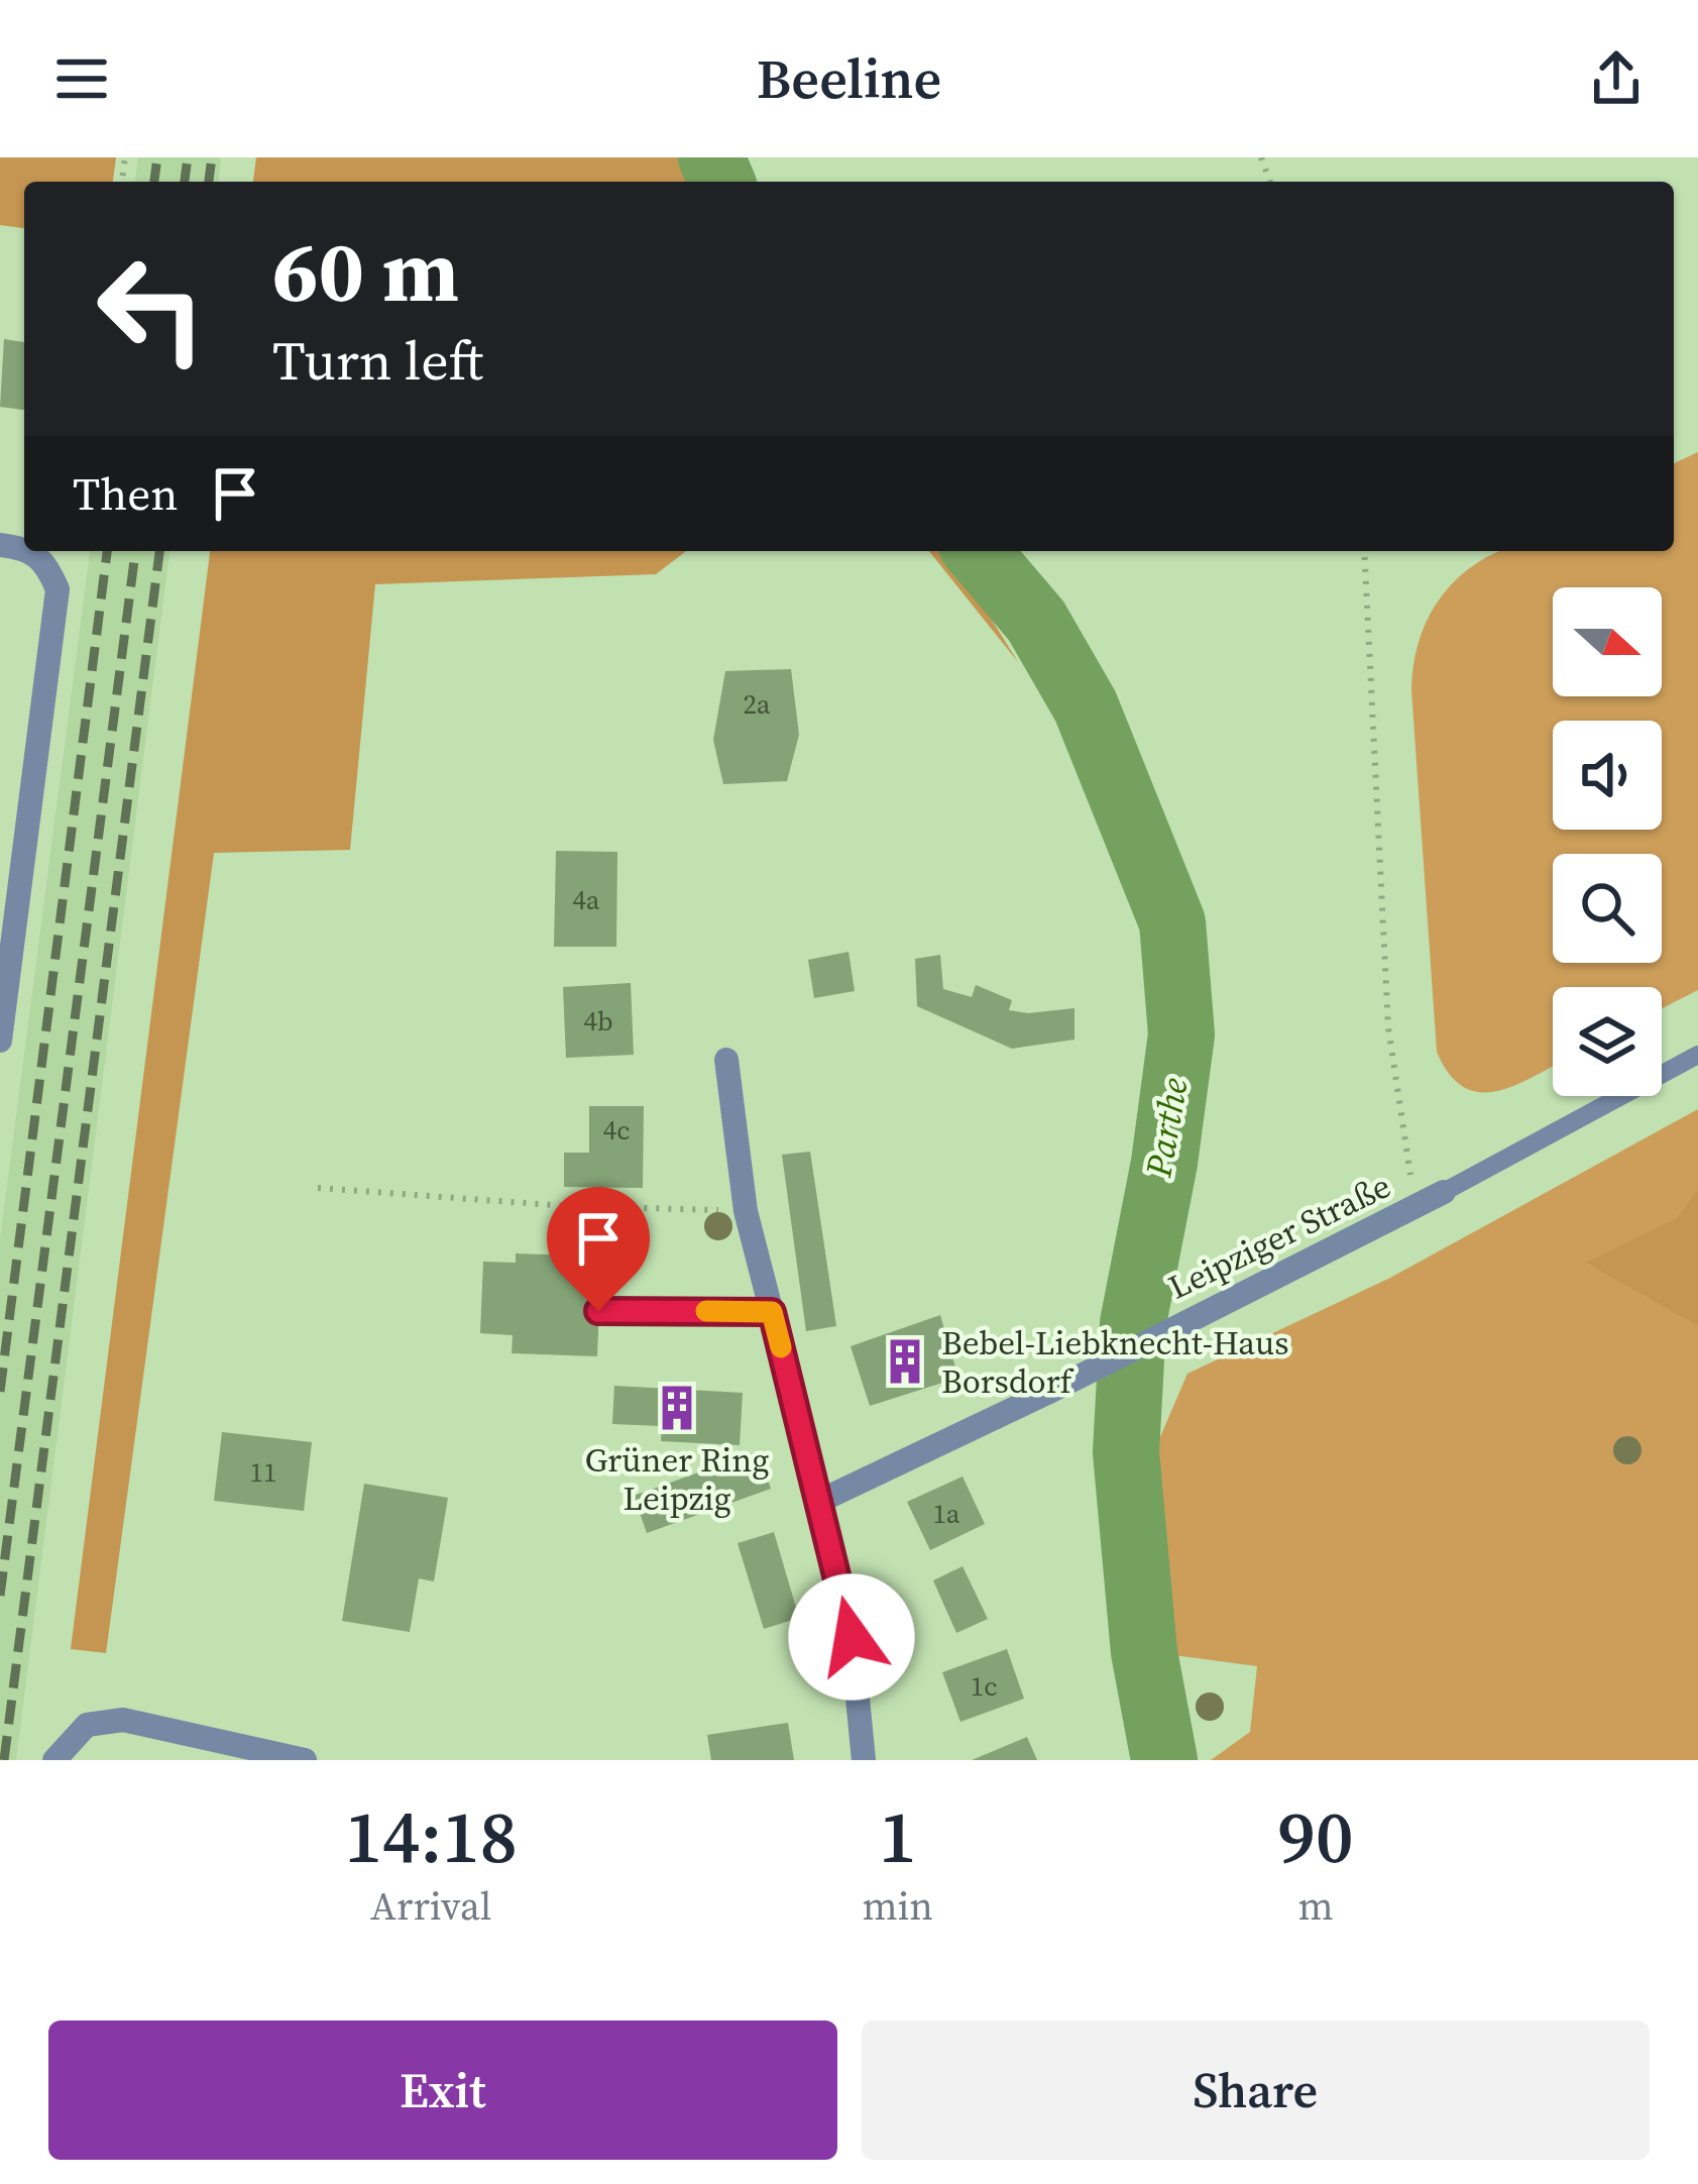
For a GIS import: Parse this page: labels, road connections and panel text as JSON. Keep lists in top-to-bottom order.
{
  "streets": {
    "street": ["Leipziger Straße"]
  },
  "water": ["Parthe"],
  "places": {
    "building": ["Bebel-Liebknecht-Haus Borsdorf", "Grüner Ring Leipzig"]
  },
  "house_numbers": [
    "2a",
    "4a",
    "4b",
    "4c",
    "11",
    "1a",
    "1c"
  ],
  "north": "right",
  "page": {
    "header": "Beeline",
    "turn": ["60 m", "Turn left"],
    "then": "Then",
    "eta": [
      "14:18",
      "Arrival",
      "1",
      "min",
      "90",
      "m"
    ],
    "buttons": ["Exit", "Share"]
  }
}
